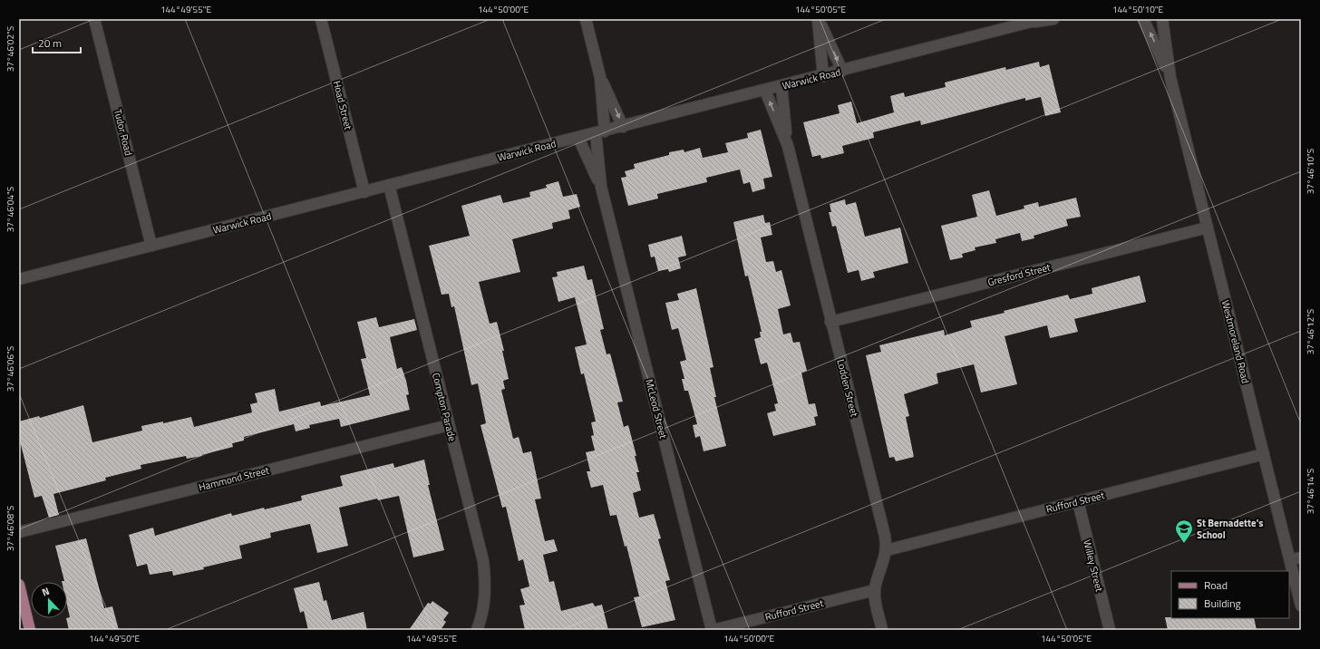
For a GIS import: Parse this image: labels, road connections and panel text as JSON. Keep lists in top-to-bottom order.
{
  "streets": {
    "street": [
      "Warwick Road",
      "Hoad Street",
      "Tudor Road",
      "Gresford Street",
      "Westmoreland Road",
      "Lodden Street",
      "Compton Parade",
      "McLeod Street",
      "Hammond Street",
      "Rufford Street",
      "Willey Street"
    ]
  },
  "crossings": [
    ["Warwick Road", "Hoad Street"],
    ["Warwick Road", "Tudor Road"],
    ["Warwick Road", "Lodden Street"],
    ["Warwick Road", "Compton Parade"],
    ["Warwick Road", "McLeod Street"],
    ["Gresford Street", "Westmoreland Road"],
    ["Gresford Street", "Lodden Street"],
    ["Westmoreland Road", "Rufford Street"],
    ["Lodden Street", "Rufford Street"],
    ["Compton Parade", "Hammond Street"],
    ["McLeod Street", "Rufford Street"],
    ["Rufford Street", "Willey Street"]
  ],
  "places": {
    "school or university": ["St Bernadette's School"]
  },
  "legend": ["Road", "Building"],
  "scale_bar": "20 m",
  "north": "top",
  "coordinates": [
    "144°49'55\"E",
    "144°50'00\"E",
    "144°50'05\"E",
    "144°50'10\"E",
    "37°46'02\"S",
    "37°46'10\"S",
    "37°46'04\"S",
    "37°46'12\"S",
    "37°46'06\"S",
    "37°46'14\"S",
    "37°46'08\"S",
    "144°49'50\"E"
  ]
}
